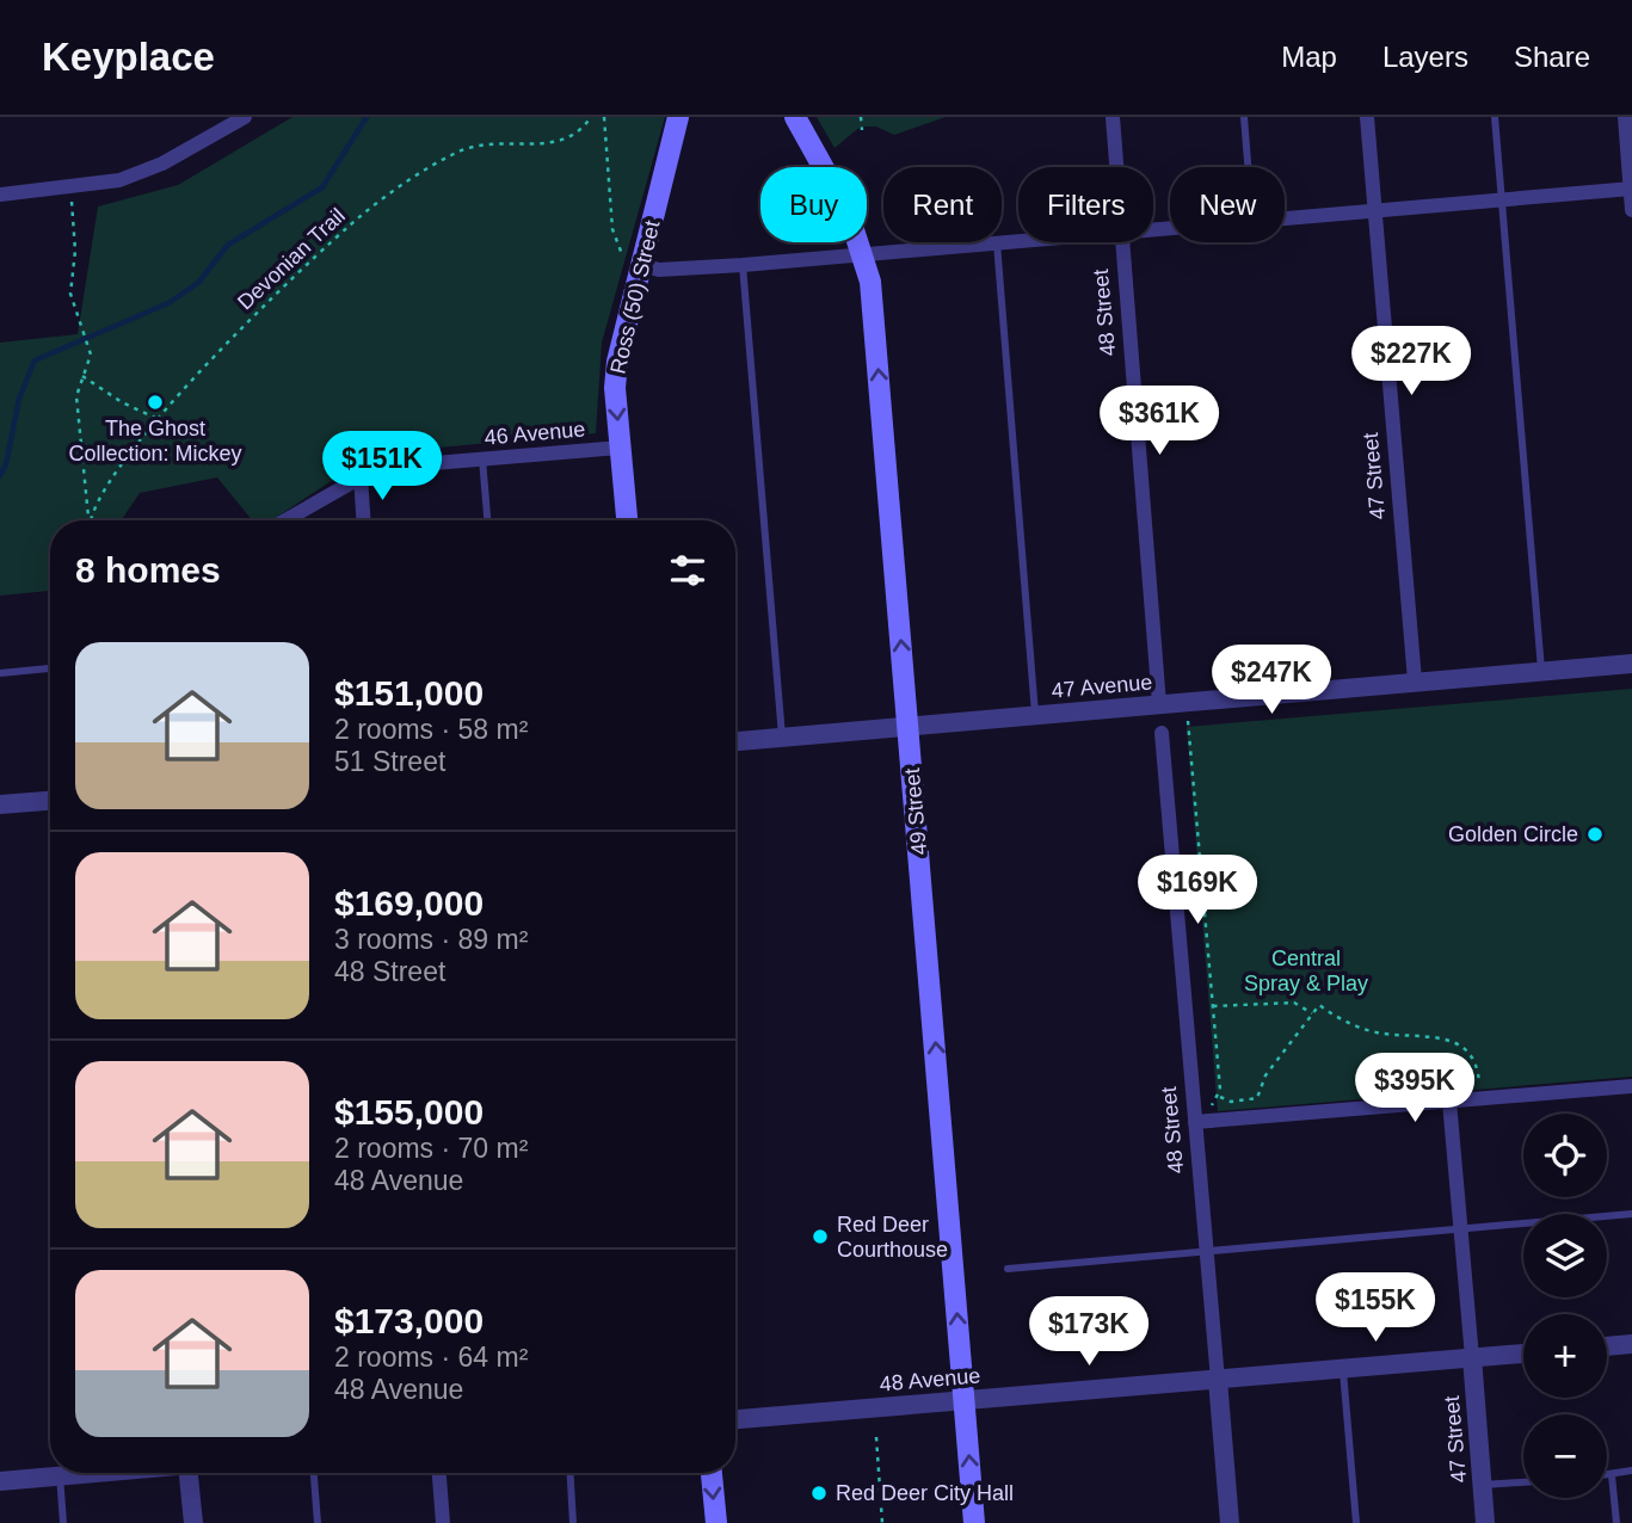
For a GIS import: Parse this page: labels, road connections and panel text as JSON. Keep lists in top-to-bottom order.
{
  "streets": {
    "main road": ["Ross (50) Street", "49 Street"],
    "street": [
      "48 Street",
      "46 Avenue",
      "47 Street",
      "47 Avenue",
      "48 Avenue"
    ],
    "path": ["Devonian Trail"]
  },
  "crossings": [
    ["Ross (50) Street", "46 Avenue"],
    ["48 Street", "47 Avenue"],
    ["48 Street", "48 Avenue"],
    ["47 Street", "47 Avenue"],
    ["47 Street", "48 Avenue"],
    ["47 Avenue", "49 Street"],
    ["49 Street", "48 Avenue"]
  ],
  "one_way": ["Ross (50) Street", "49 Street"],
  "parks": ["Central Spray & Play"],
  "places": [
    "The Ghost Collection: Mickey",
    "Golden Circle",
    "Red Deer Courthouse",
    "Red Deer City Hall"
  ],
  "page": {
    "header": "Keyplace",
    "nav": ["Map", "Layers", "Share"],
    "chip": [
      "Buy",
      "Rent",
      "Filters",
      "New"
    ],
    "price": [
      "$227K",
      "$361K",
      "$151K",
      "$247K",
      "$169K",
      "$395K",
      "$155K",
      "$173K"
    ],
    "heading": "8 homes",
    "list": [
      {
        "name": "$151,000",
        "note": "2 rooms · 58 m² · 51 Street"
      },
      {
        "name": "$169,000",
        "note": "3 rooms · 89 m² · 48 Street"
      },
      {
        "name": "$155,000",
        "note": "2 rooms · 70 m² · 48 Avenue"
      },
      {
        "name": "$173,000",
        "note": "2 rooms · 64 m² · 48 Avenue"
      }
    ],
    "map_buttons": ["+", "−"]
  }
}
